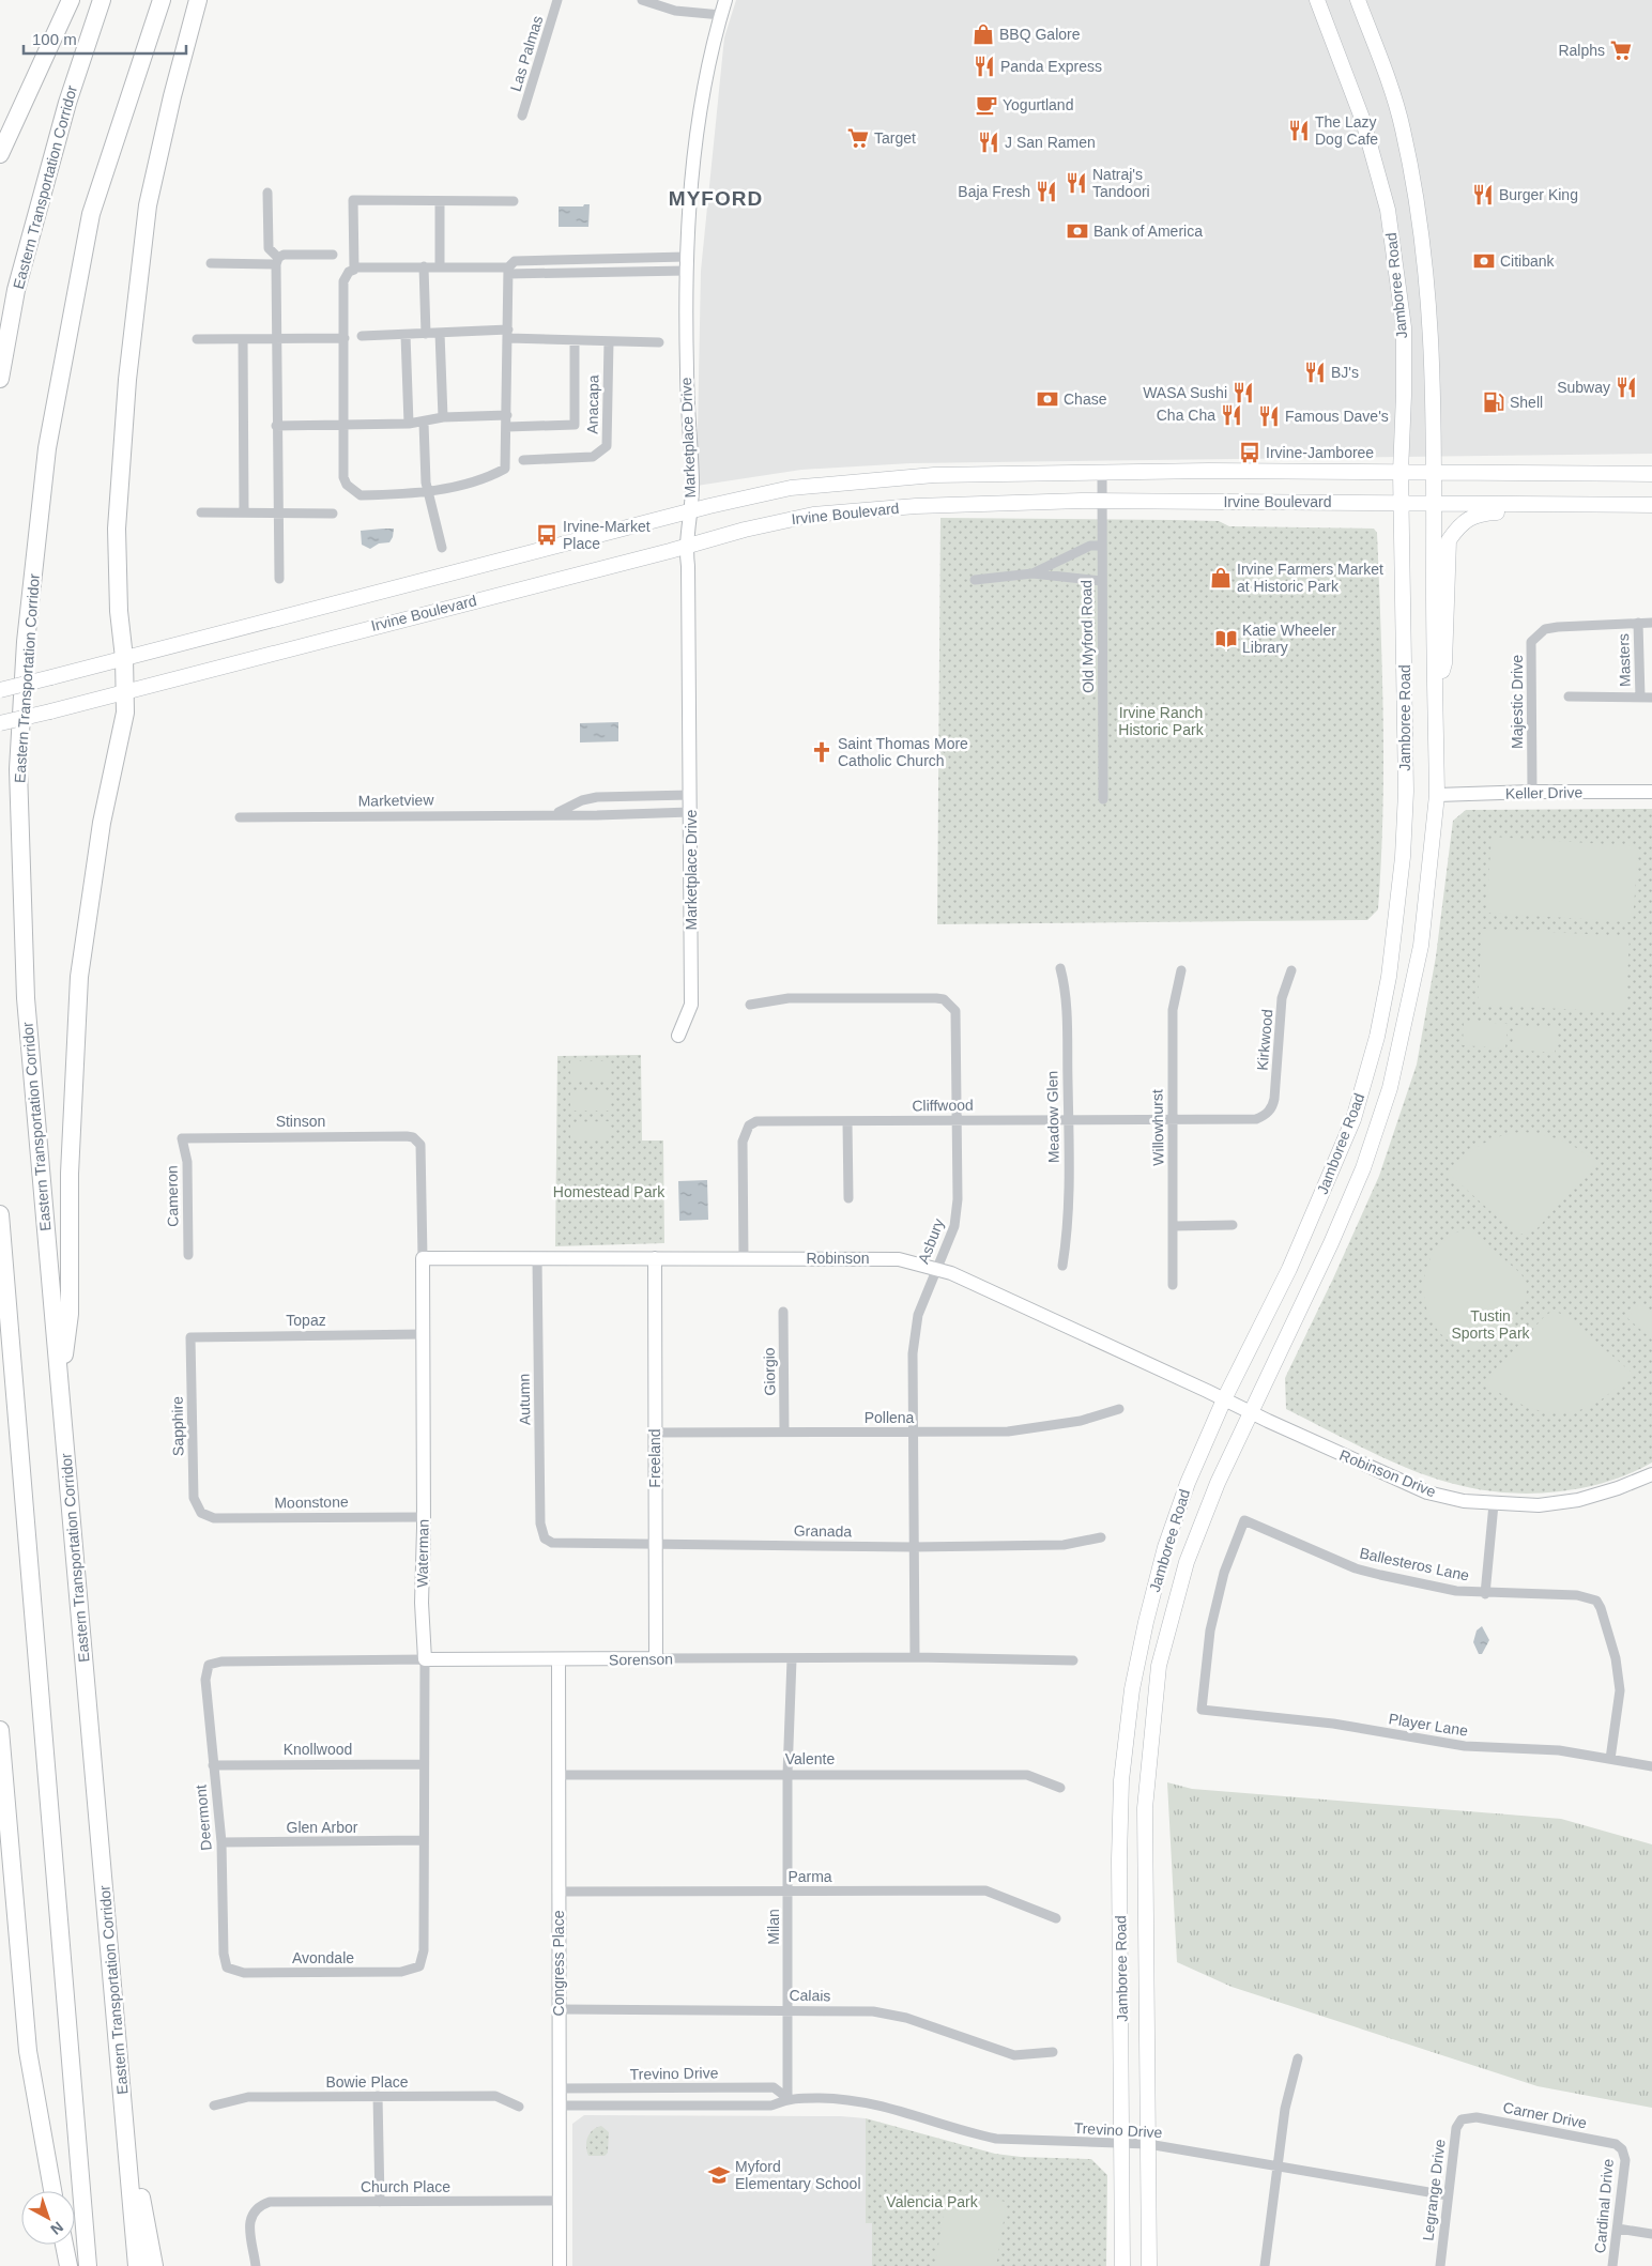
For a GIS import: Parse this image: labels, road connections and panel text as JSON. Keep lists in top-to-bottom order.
{
  "streets": {
    "highway": ["Eastern Transportation Corridor"],
    "main road": ["Jamboree Road", "Irvine Boulevard"],
    "street": [
      "Las Palmas",
      "Anacapa",
      "Marketplace Drive",
      "Old Myford Road",
      "Masters",
      "Majestic Drive",
      "Keller Drive",
      "Marketview",
      "Kirkwood",
      "Cliffwood",
      "Meadow Glen",
      "Stinson",
      "Willowhurst",
      "Cameron",
      "Asbury",
      "Robinson",
      "Topaz",
      "Giorgio",
      "Autumn",
      "Pollena",
      "Sapphire",
      "Freeland",
      "Robinson Drive",
      "Moonstone",
      "Granada",
      "Waterman",
      "Ballesteros Lane",
      "Sorenson",
      "Player Lane",
      "Knollwood",
      "Valente",
      "Deermont",
      "Glen Arbor",
      "Parma",
      "Milan",
      "Avondale",
      "Congress Place",
      "Calais",
      "Trevino Drive",
      "Bowie Place",
      "Carner Drive",
      "Church Place",
      "Legrange Drive",
      "Cardinal Drive"
    ]
  },
  "crossings": [
    ["Jamboree Road", "Irvine Boulevard"],
    ["Jamboree Road", "Keller Drive"],
    ["Jamboree Road", "Robinson"],
    ["Jamboree Road", "Robinson Drive"],
    ["Jamboree Road", "Trevino Drive"],
    ["Marketplace Drive", "Irvine Boulevard"],
    ["Marketplace Drive", "Marketview"],
    ["Irvine Boulevard", "Old Myford Road"],
    ["Masters", "Majestic Drive"],
    ["Majestic Drive", "Keller Drive"],
    ["Kirkwood", "Cliffwood"],
    ["Cliffwood", "Meadow Glen"],
    ["Cliffwood", "Willowhurst"],
    ["Cliffwood", "Asbury"],
    ["Cliffwood", "Robinson"],
    ["Stinson", "Cameron"],
    ["Stinson", "Waterman"],
    ["Asbury", "Robinson"],
    ["Asbury", "Pollena"],
    ["Asbury", "Granada"],
    ["Asbury", "Sorenson"],
    ["Robinson", "Autumn"],
    ["Robinson", "Freeland"],
    ["Robinson", "Robinson Drive"],
    ["Robinson", "Waterman"],
    ["Topaz", "Sapphire"],
    ["Topaz", "Waterman"],
    ["Giorgio", "Pollena"],
    ["Autumn", "Granada"],
    ["Pollena", "Freeland"],
    ["Sapphire", "Moonstone"],
    ["Freeland", "Granada"],
    ["Freeland", "Sorenson"],
    ["Moonstone", "Waterman"],
    ["Waterman", "Sorenson"],
    ["Waterman", "Knollwood"],
    ["Waterman", "Glen Arbor"],
    ["Waterman", "Avondale"],
    ["Ballesteros Lane", "Player Lane"],
    ["Sorenson", "Deermont"],
    ["Sorenson", "Milan"],
    ["Sorenson", "Congress Place"],
    ["Knollwood", "Deermont"],
    ["Valente", "Milan"],
    ["Valente", "Congress Place"],
    ["Deermont", "Glen Arbor"],
    ["Deermont", "Avondale"],
    ["Parma", "Milan"],
    ["Parma", "Congress Place"],
    ["Milan", "Calais"],
    ["Milan", "Trevino Drive"],
    ["Congress Place", "Calais"],
    ["Congress Place", "Trevino Drive"],
    ["Congress Place", "Church Place"],
    ["Trevino Drive", "Legrange Drive"],
    ["Carner Drive", "Legrange Drive"],
    ["Carner Drive", "Cardinal Drive"]
  ],
  "districts": ["MYFORD"],
  "parks": [
    "Irvine Ranch Historic Park",
    "Homestead Park",
    "Tustin Sports Park",
    "Valencia Park"
  ],
  "places": {
    "shop": ["BBQ Galore", "Irvine Farmers Market at Historic Park"],
    "supermarket": ["Ralphs", "Target"],
    "restaurant": [
      "Panda Express",
      "The Lazy Dog Cafe",
      "J San Ramen",
      "Natraj's Tandoori",
      "Baja Fresh",
      "Burger King",
      "BJ's",
      "Subway",
      "WASA Sushi",
      "Cha Cha",
      "Famous Dave's"
    ],
    "cafe": ["Yogurtland"],
    "bank": ["Bank of America", "Citibank", "Chase"],
    "fuel station": ["Shell"],
    "bus stop": ["Irvine-Jamboree", "Irvine-Market Place"],
    "library": ["Katie Wheeler Library"],
    "church": ["Saint Thomas More Catholic Church"],
    "school or university": ["Myford Elementary School"]
  },
  "scale_bar": "100 m",
  "north": "bottom right"
}
